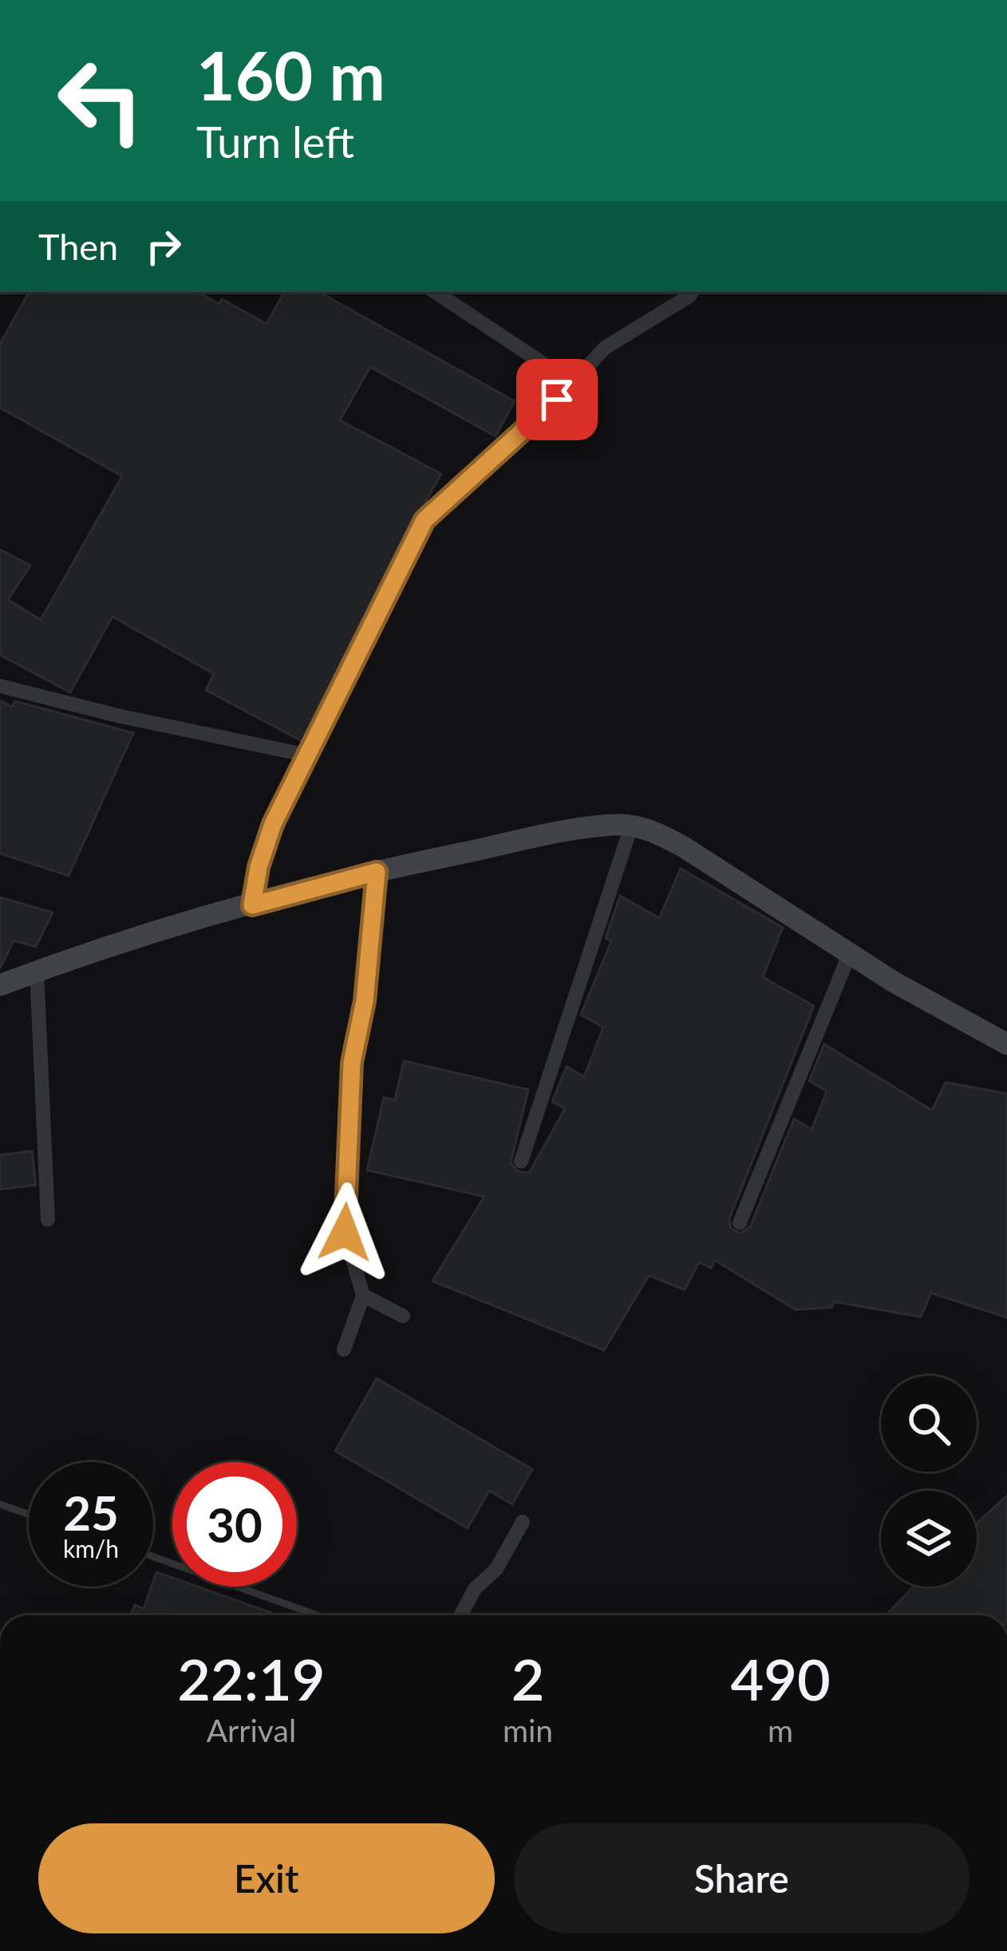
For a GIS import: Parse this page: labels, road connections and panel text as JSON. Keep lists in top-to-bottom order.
{
  "page": {
    "turn": ["160 m", "Turn left"],
    "then": "Then",
    "speed": "25 km/h",
    "limit": "30",
    "eta": [
      "22:19",
      "Arrival",
      "2",
      "min",
      "490",
      "m"
    ],
    "buttons": ["Exit", "Share"]
  }
}
